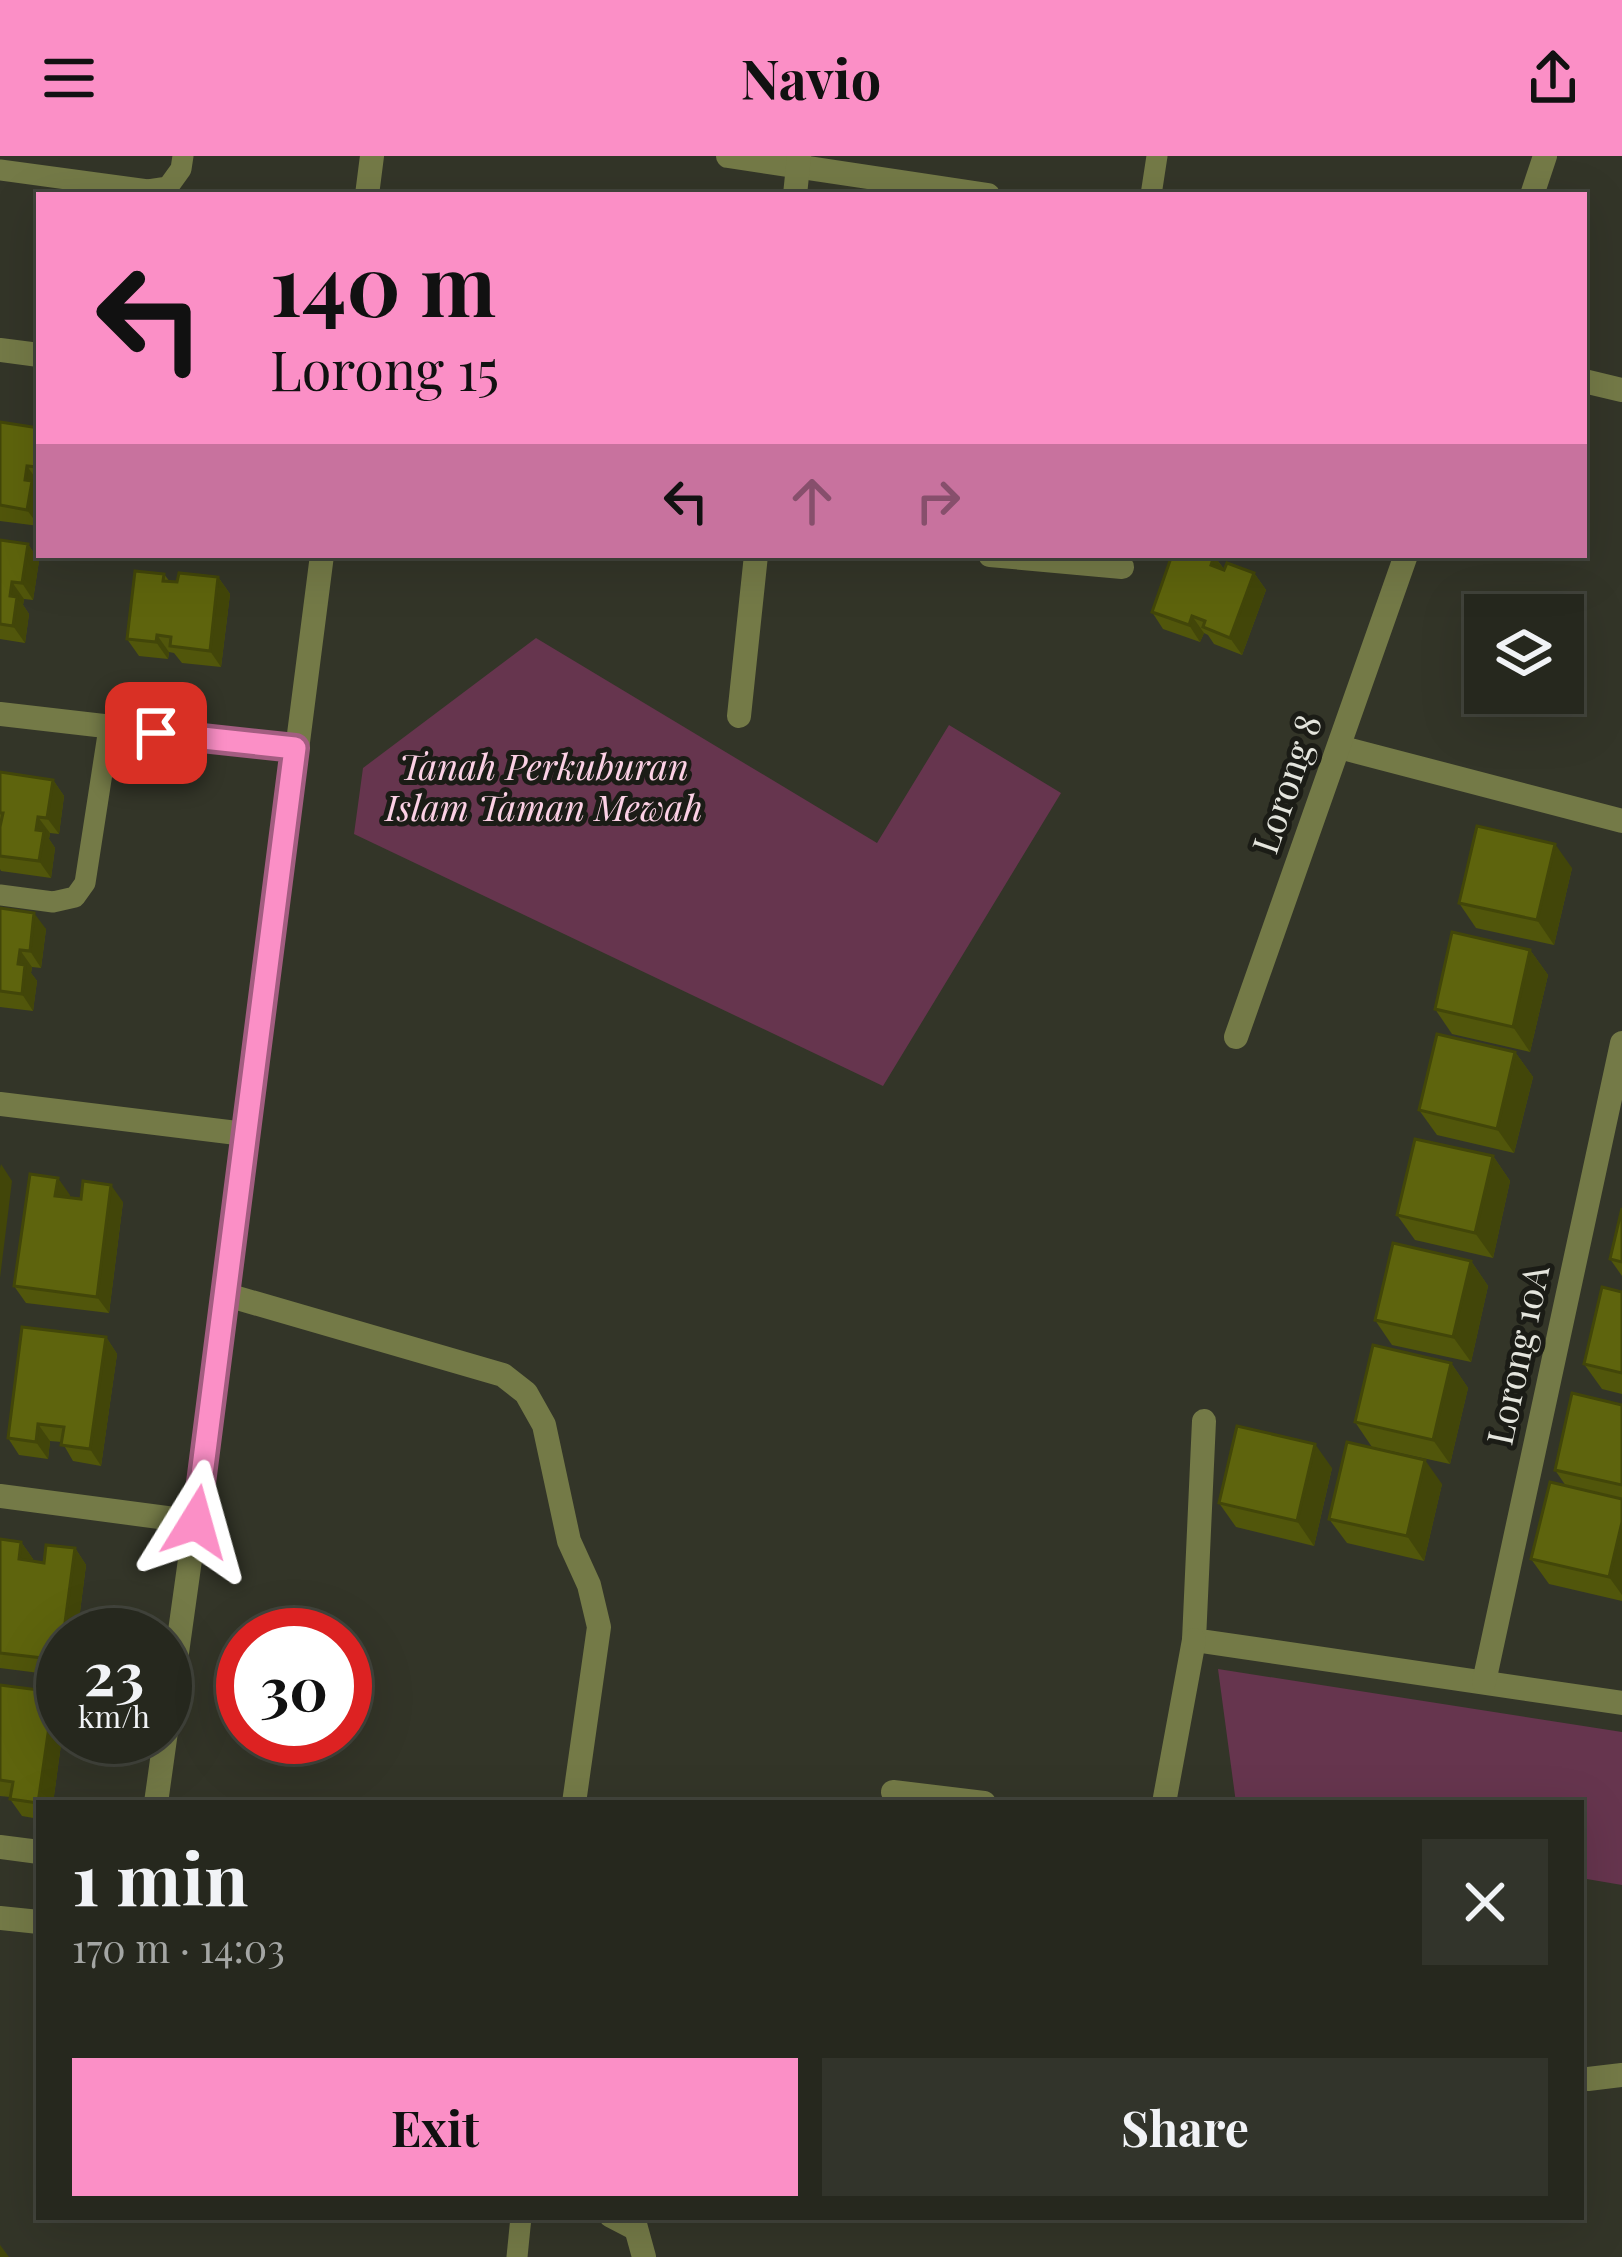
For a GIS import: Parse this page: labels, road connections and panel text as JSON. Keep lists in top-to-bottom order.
{
  "streets": {
    "street": ["Lorong 8", "Lorong 10A"]
  },
  "parks": ["Tanah Perkuburan Islam Taman Mewah"],
  "page": {
    "header": "Navio",
    "turn": ["140 m", "Lorong 15"],
    "speed": "23 km/h",
    "limit": "30",
    "heading": ["1 min", "170 m · 14:03"],
    "buttons": ["Exit", "Share"]
  }
}
